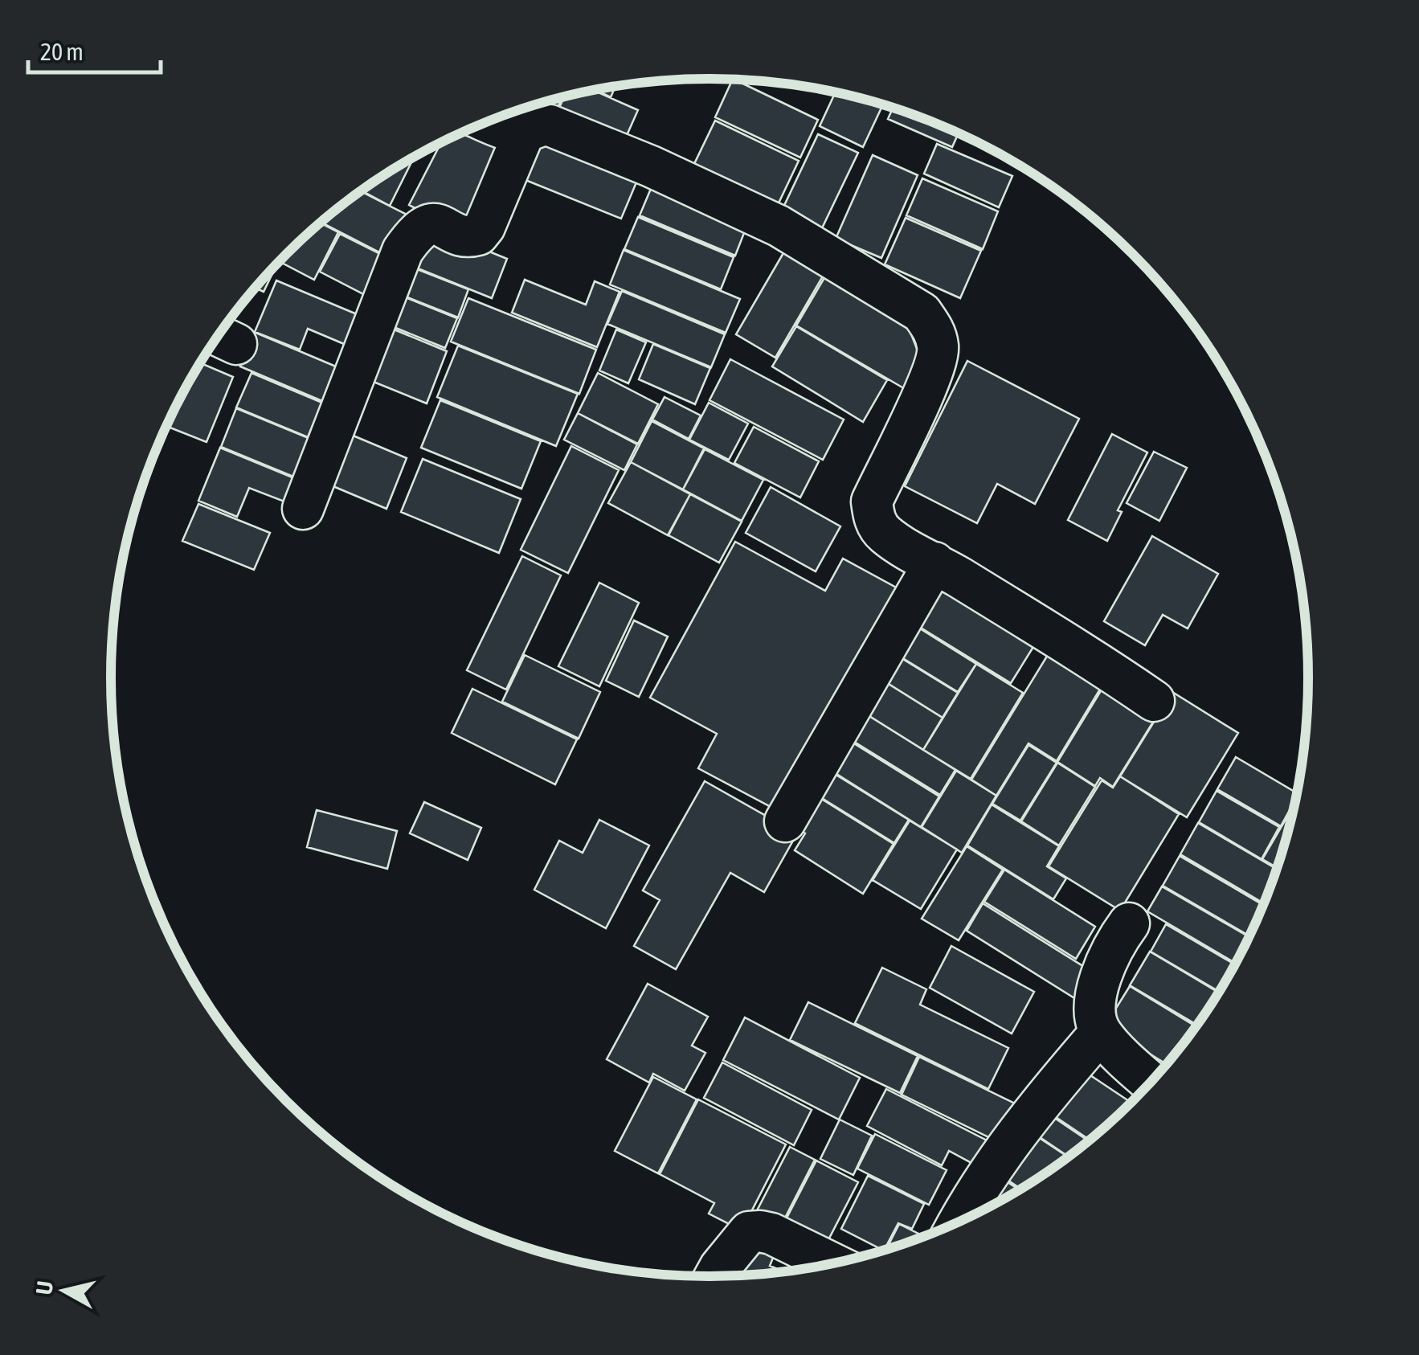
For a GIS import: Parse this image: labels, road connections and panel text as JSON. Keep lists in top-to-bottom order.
{
  "scale_bar": "20 m",
  "north": "left"
}
